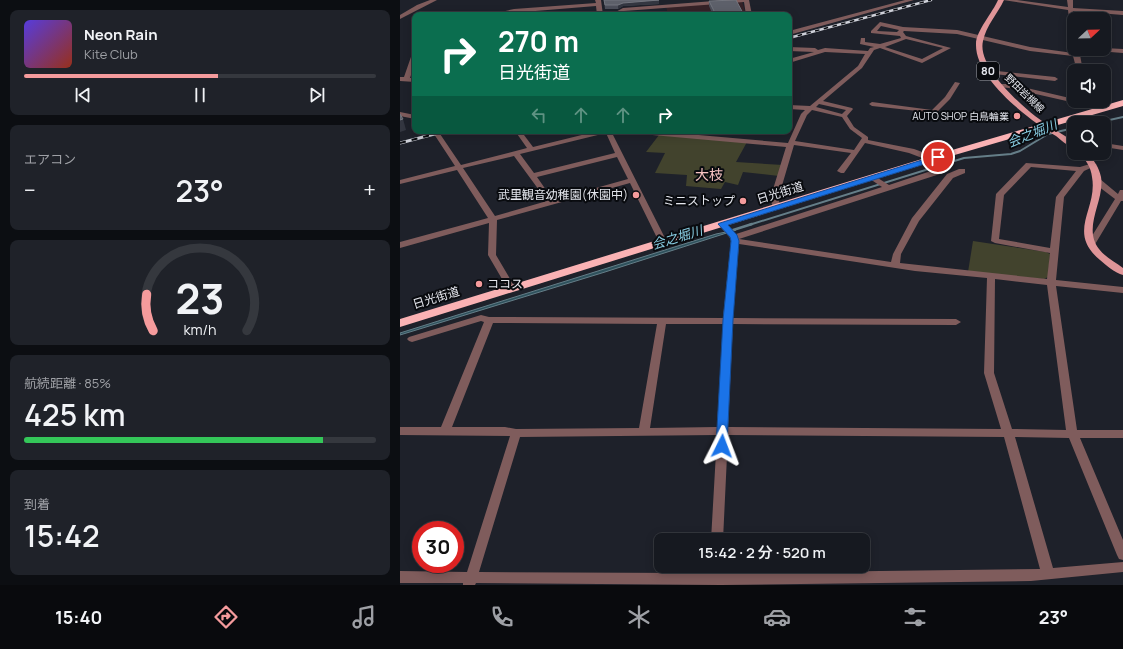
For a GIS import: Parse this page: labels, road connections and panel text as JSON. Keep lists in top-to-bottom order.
{
  "streets": {
    "highway": ["日光街道"],
    "main road": ["80", "野田岩槻線"]
  },
  "crossings": [
    ["野田岩槻線", "日光街道"]
  ],
  "districts": ["大枝"],
  "water": ["会之堀川"],
  "places": [
    "AUTO SHOP 白鳥輪業",
    "武里観音幼稚園(休園中)",
    "ミニストップ",
    "ココス"
  ],
  "north": "right",
  "page": {
    "turn": ["270 m", "日光街道"],
    "song": ["Neon Rain", "Kite Club"],
    "tile": [
      "エアコン",
      ["航続距離 · 85%", "425 km"],
      ["到着", "15:42"]
    ],
    "heat": ["−", "23°", "+"],
    "limit": "30",
    "trip": "15:42 · 2 分 · 520 m",
    "tabs": ["15:40", "23°"],
    "gauge": ["23", "km/h"]
  }
}
